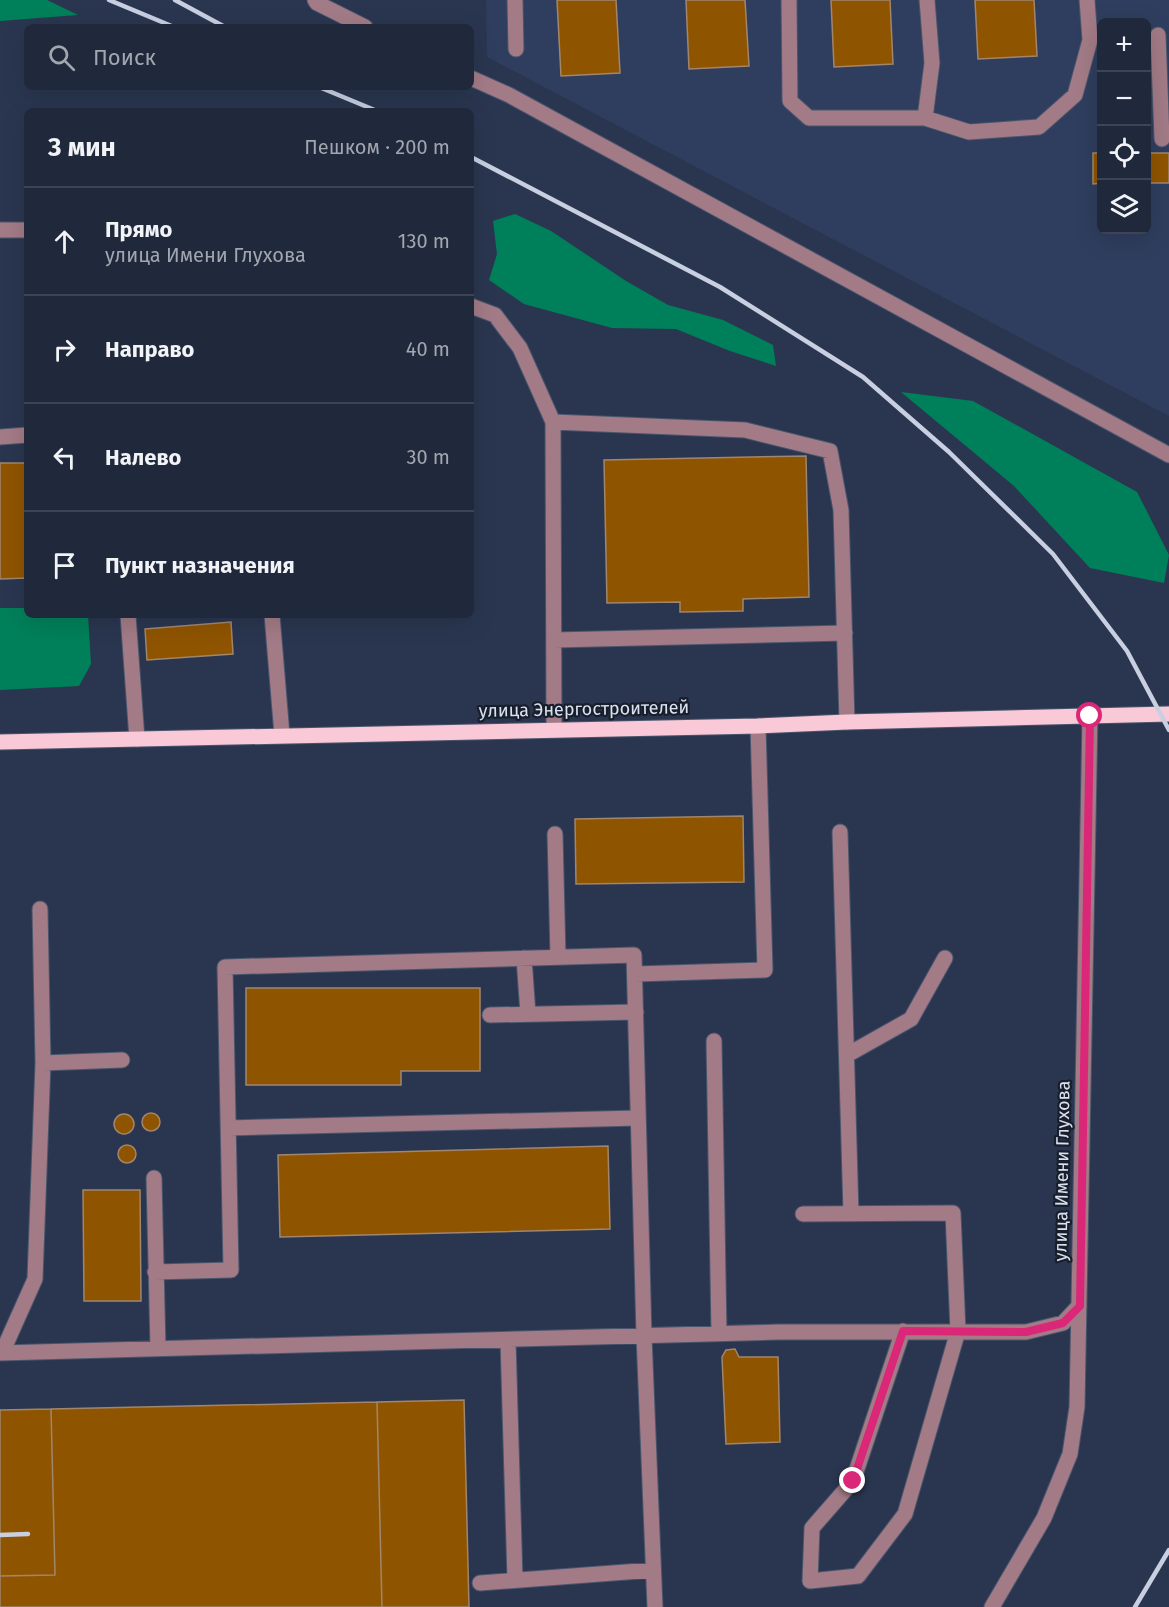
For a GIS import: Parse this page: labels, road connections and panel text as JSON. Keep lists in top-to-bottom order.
{
  "streets": {
    "main road": ["улица Энергостроителей"],
    "street": ["улица Имени Глухова"]
  },
  "crossings": [
    ["улица Энергостроителей", "улица Имени Глухова"]
  ],
  "page": {
    "map_buttons": ["+", "−"],
    "search": "Поиск",
    "heading": ["3 мин", "Пешком · 200 m"],
    "list": [
      ["Прямо", "улица Имени Глухова", "130 m"],
      ["Направо", "40 m"],
      ["Налево", "30 m"],
      "Пункт назначения"
    ]
  }
}
